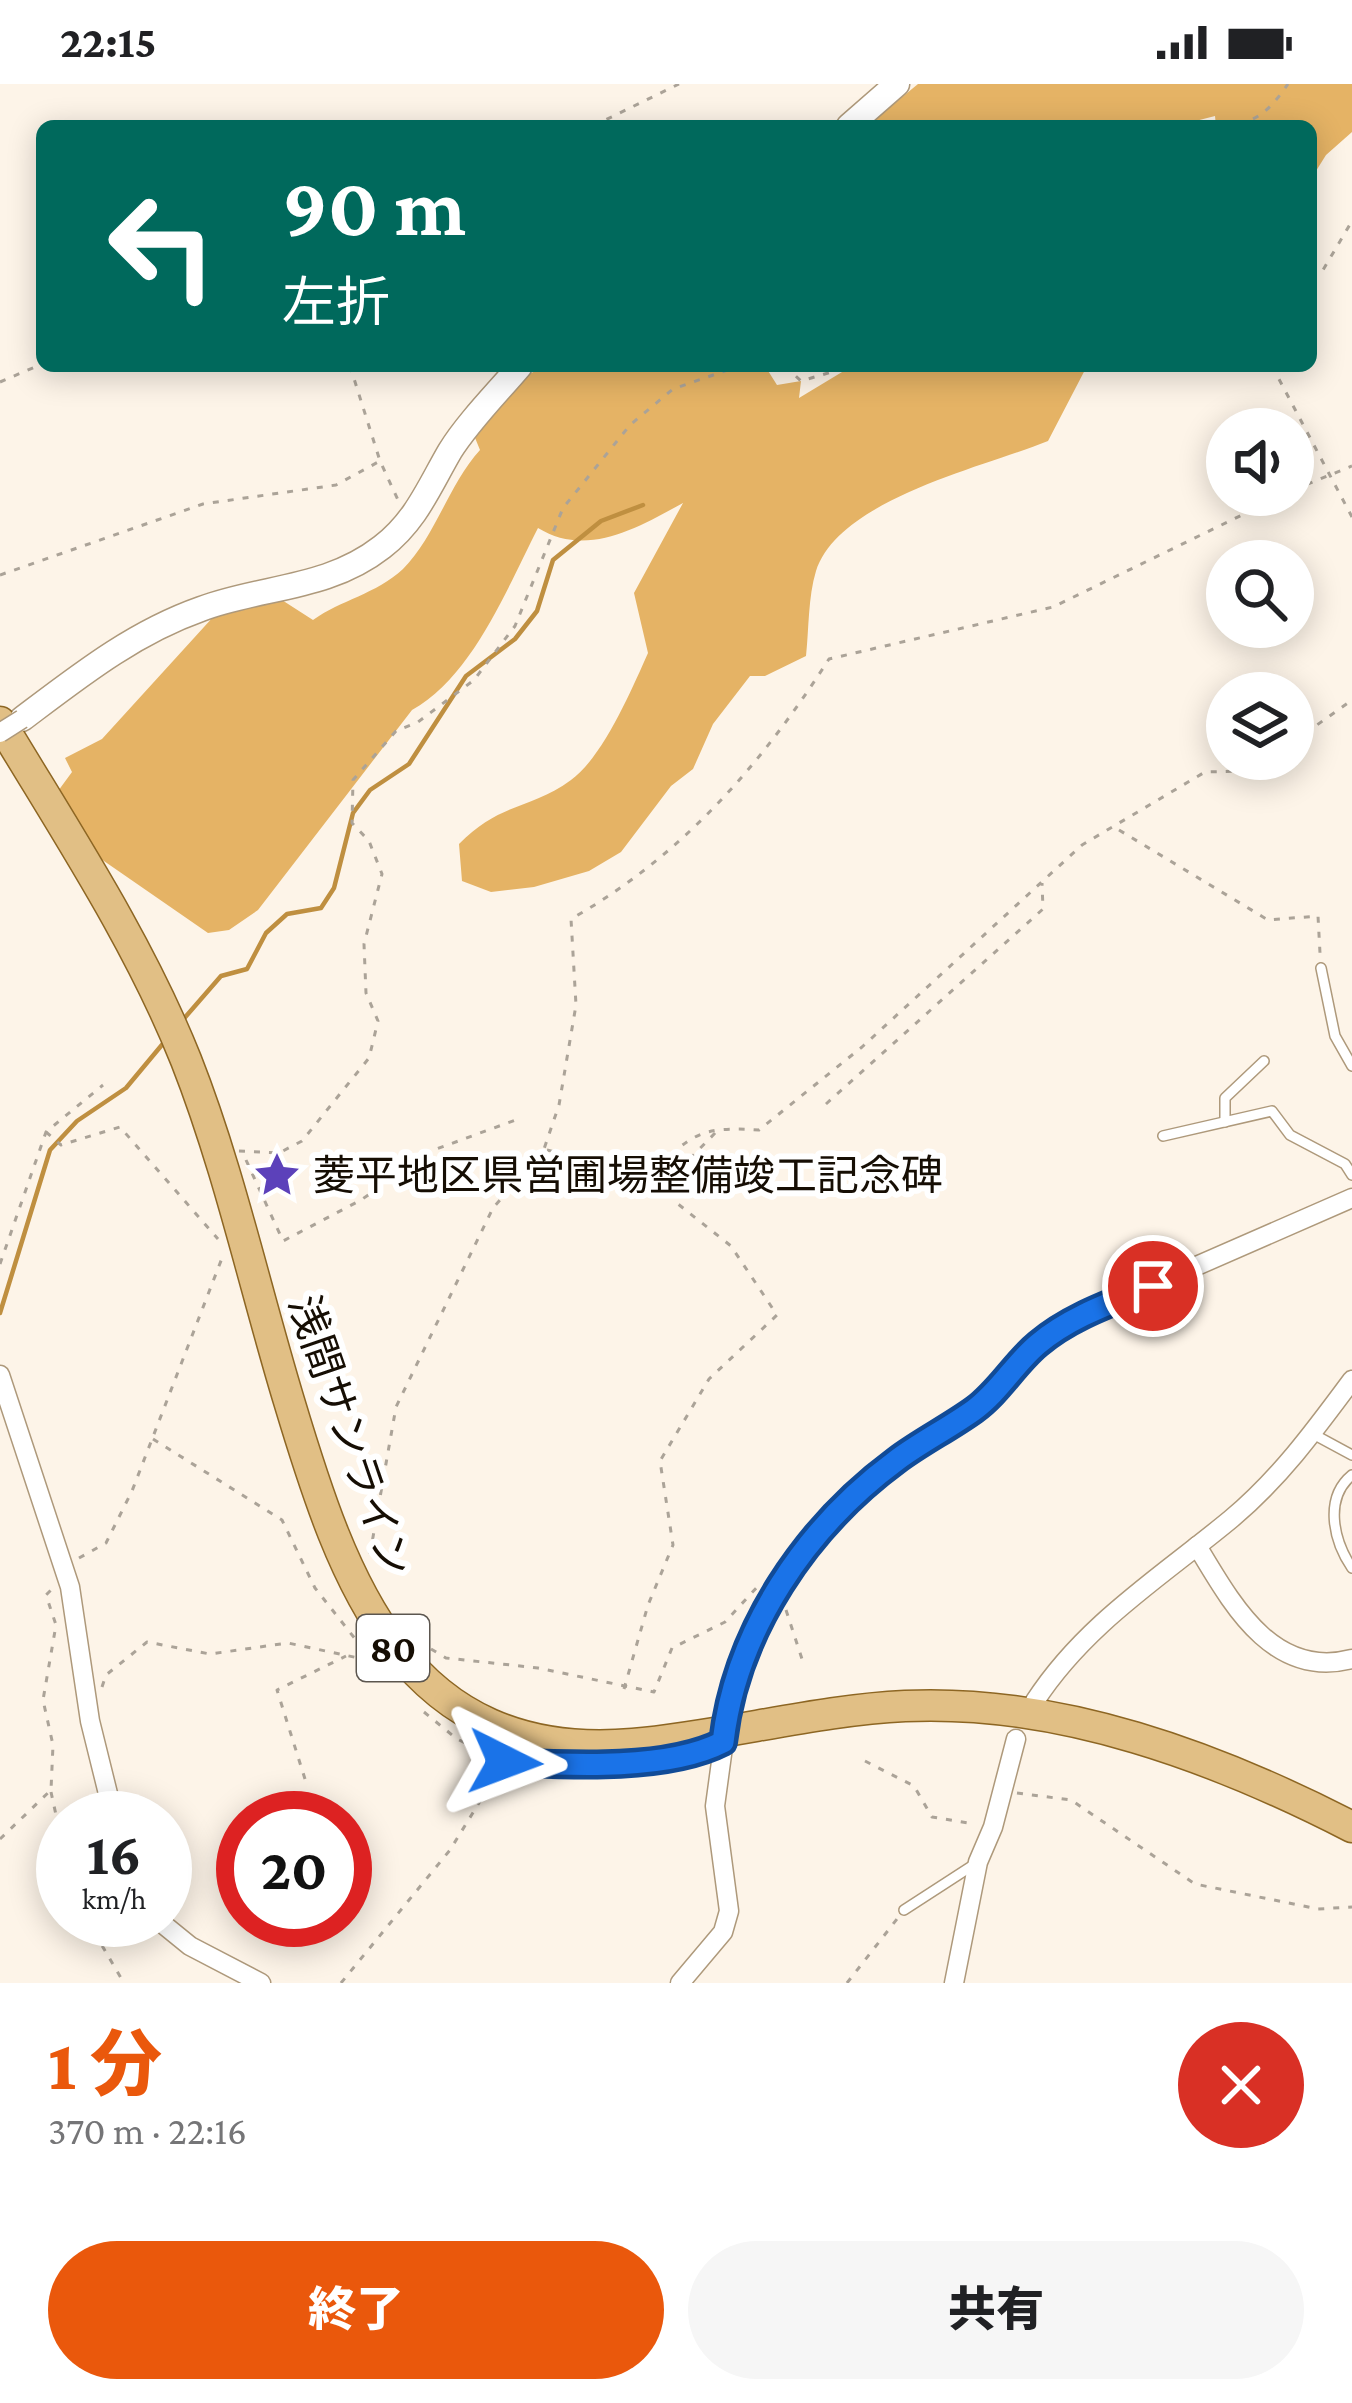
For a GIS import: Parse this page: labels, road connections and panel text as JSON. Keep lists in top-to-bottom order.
{
  "streets": {
    "main road": ["浅間サンライン", "80"]
  },
  "places": {
    "place": ["菱平地区県営圃場整備竣工記念碑"]
  },
  "page": {
    "status": "22:15",
    "turn": ["90 m", "左折"],
    "speed": "16 km/h",
    "limit": "20",
    "heading": ["1 分", "370 m · 22:16"],
    "buttons": ["終了", "共有"]
  }
}
